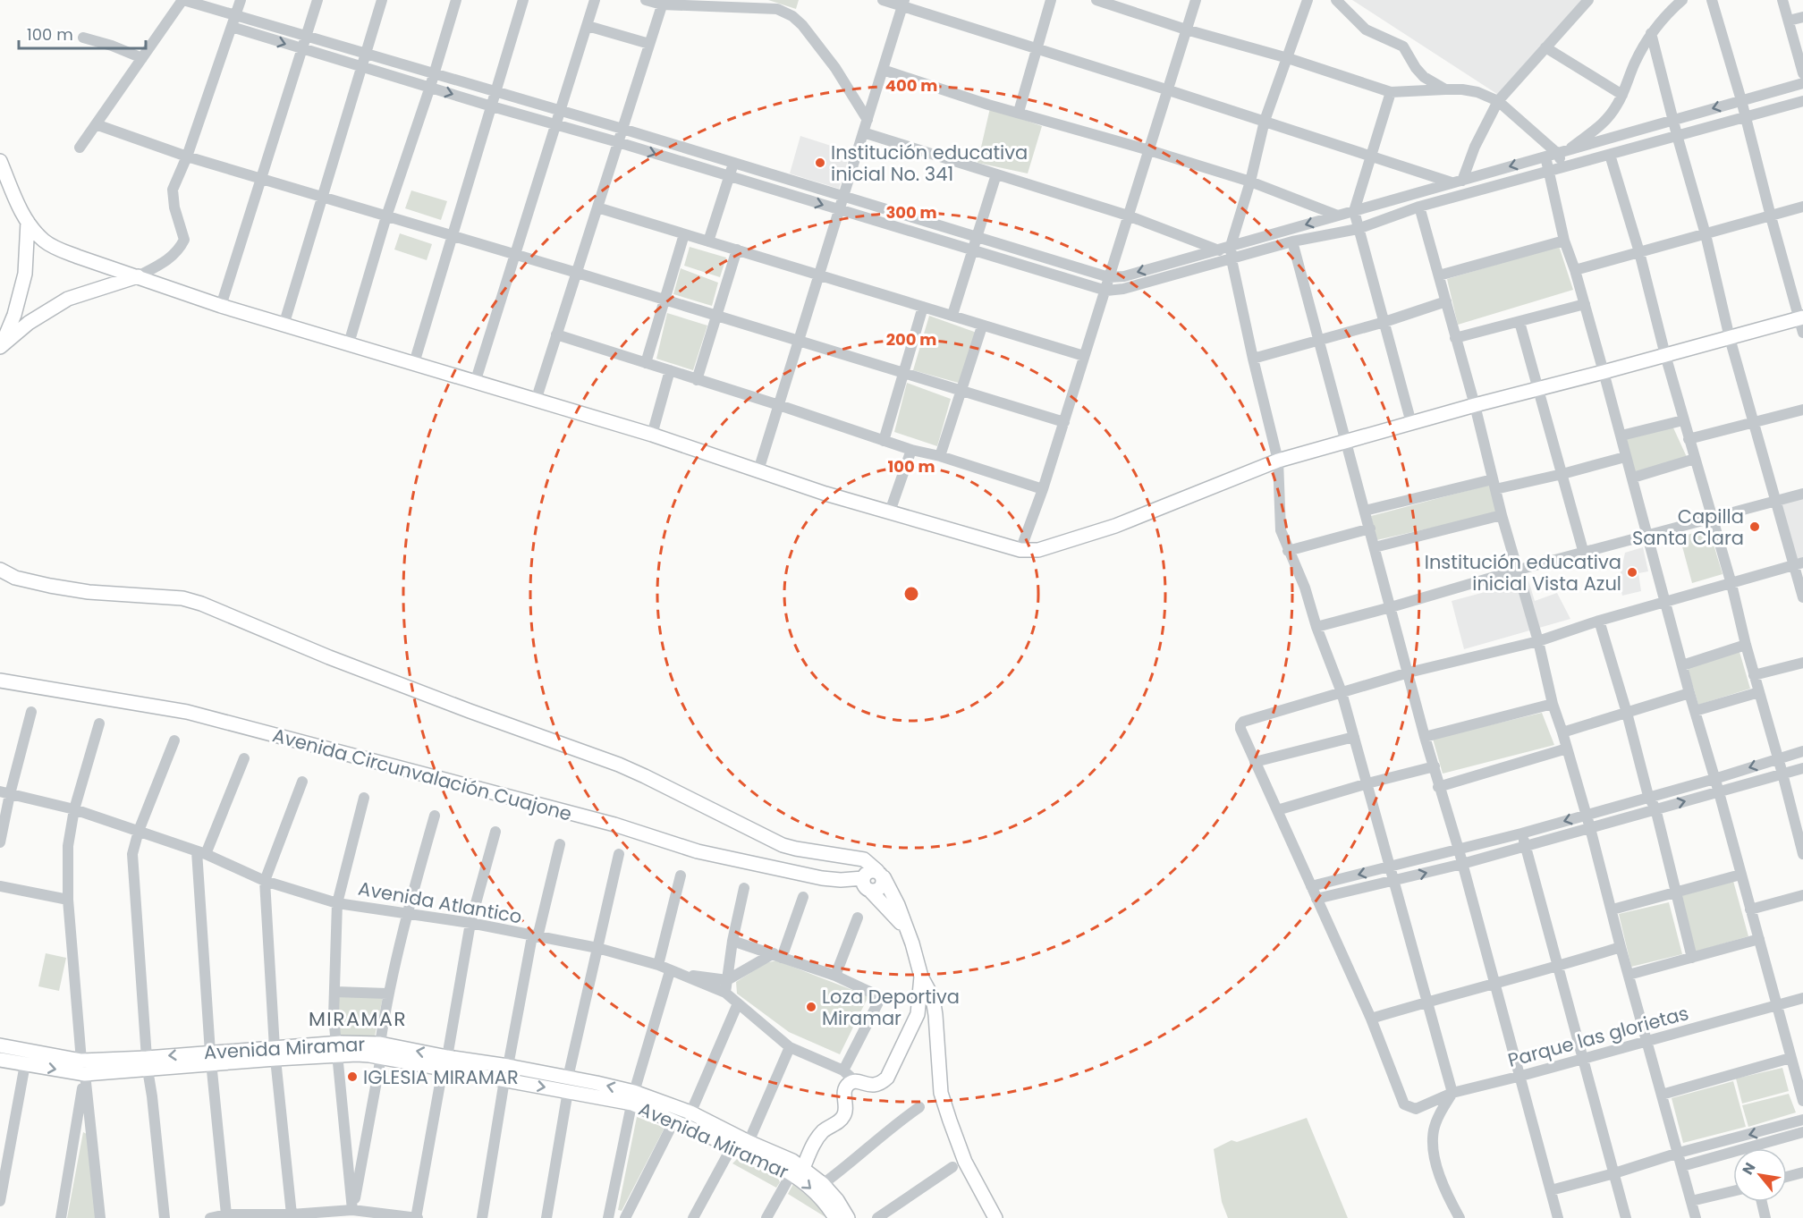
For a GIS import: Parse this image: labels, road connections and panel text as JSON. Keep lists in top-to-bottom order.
{
  "streets": {
    "main road": ["Avenida Circunvalación Cuajone", "Avenida Miramar"],
    "street": ["Avenida Atlantico", "Parque las glorietas"]
  },
  "districts": ["MIRAMAR"],
  "places": [
    "Institución educativa inicial No. 341",
    "Capilla Santa Clara",
    "Institución educativa inicial Vista Azul",
    "Loza Deportiva Miramar",
    "IGLESIA MIRAMAR"
  ],
  "scale_bar": "100 m",
  "north": "top left",
  "rings": [
    "400 m",
    "300 m",
    "200 m",
    "100 m"
  ]
}
